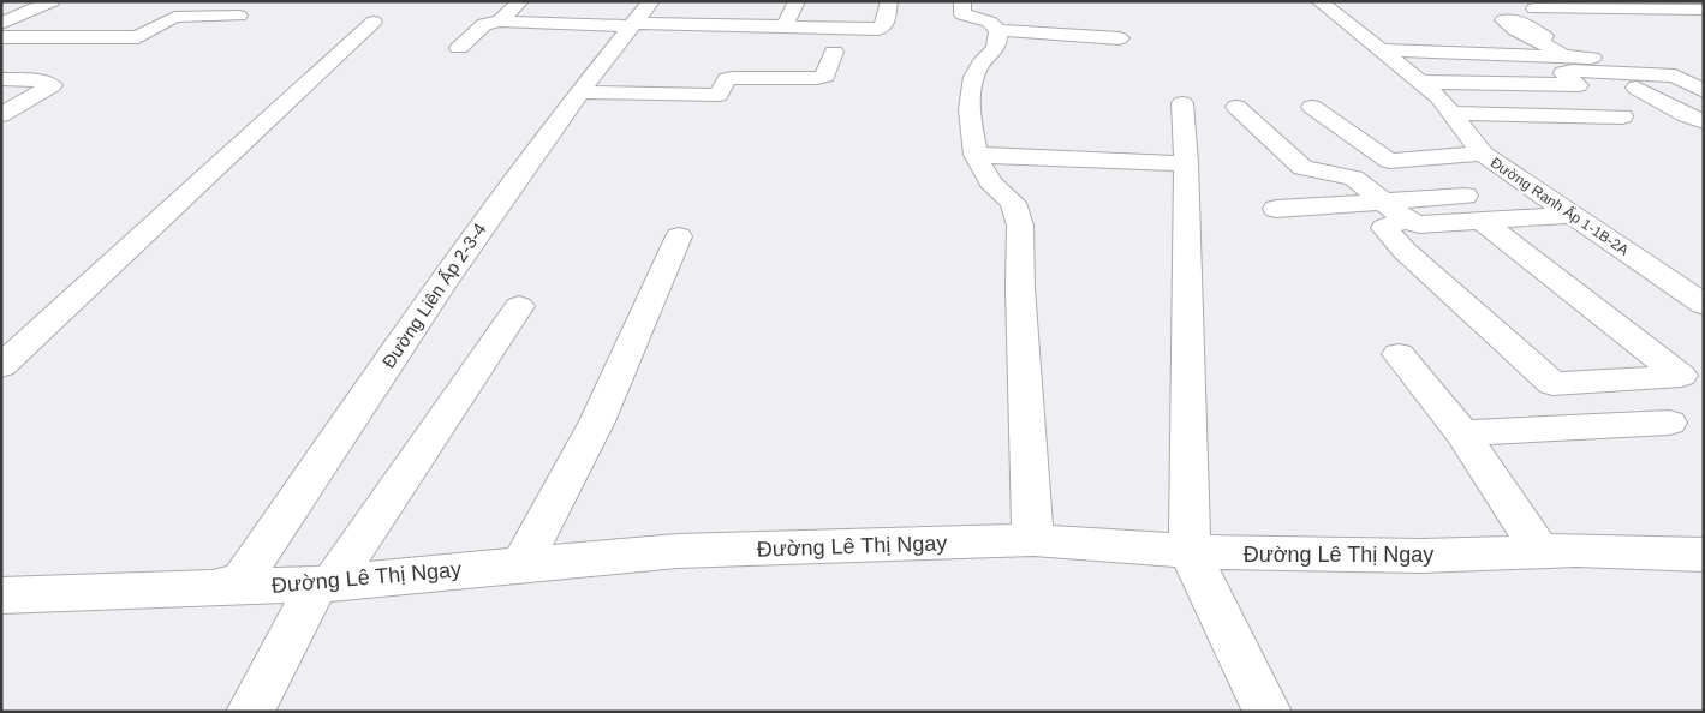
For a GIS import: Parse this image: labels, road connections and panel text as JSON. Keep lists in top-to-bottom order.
{
  "streets": {
    "street": ["Đường Ranh Ấp 1-1B-2A", "Đường Liên Ấp 2-3-4", "Đường Lê Thị Ngay"]
  },
  "crossings": [
    ["Đường Liên Ấp 2-3-4", "Đường Lê Thị Ngay"]
  ]
}
